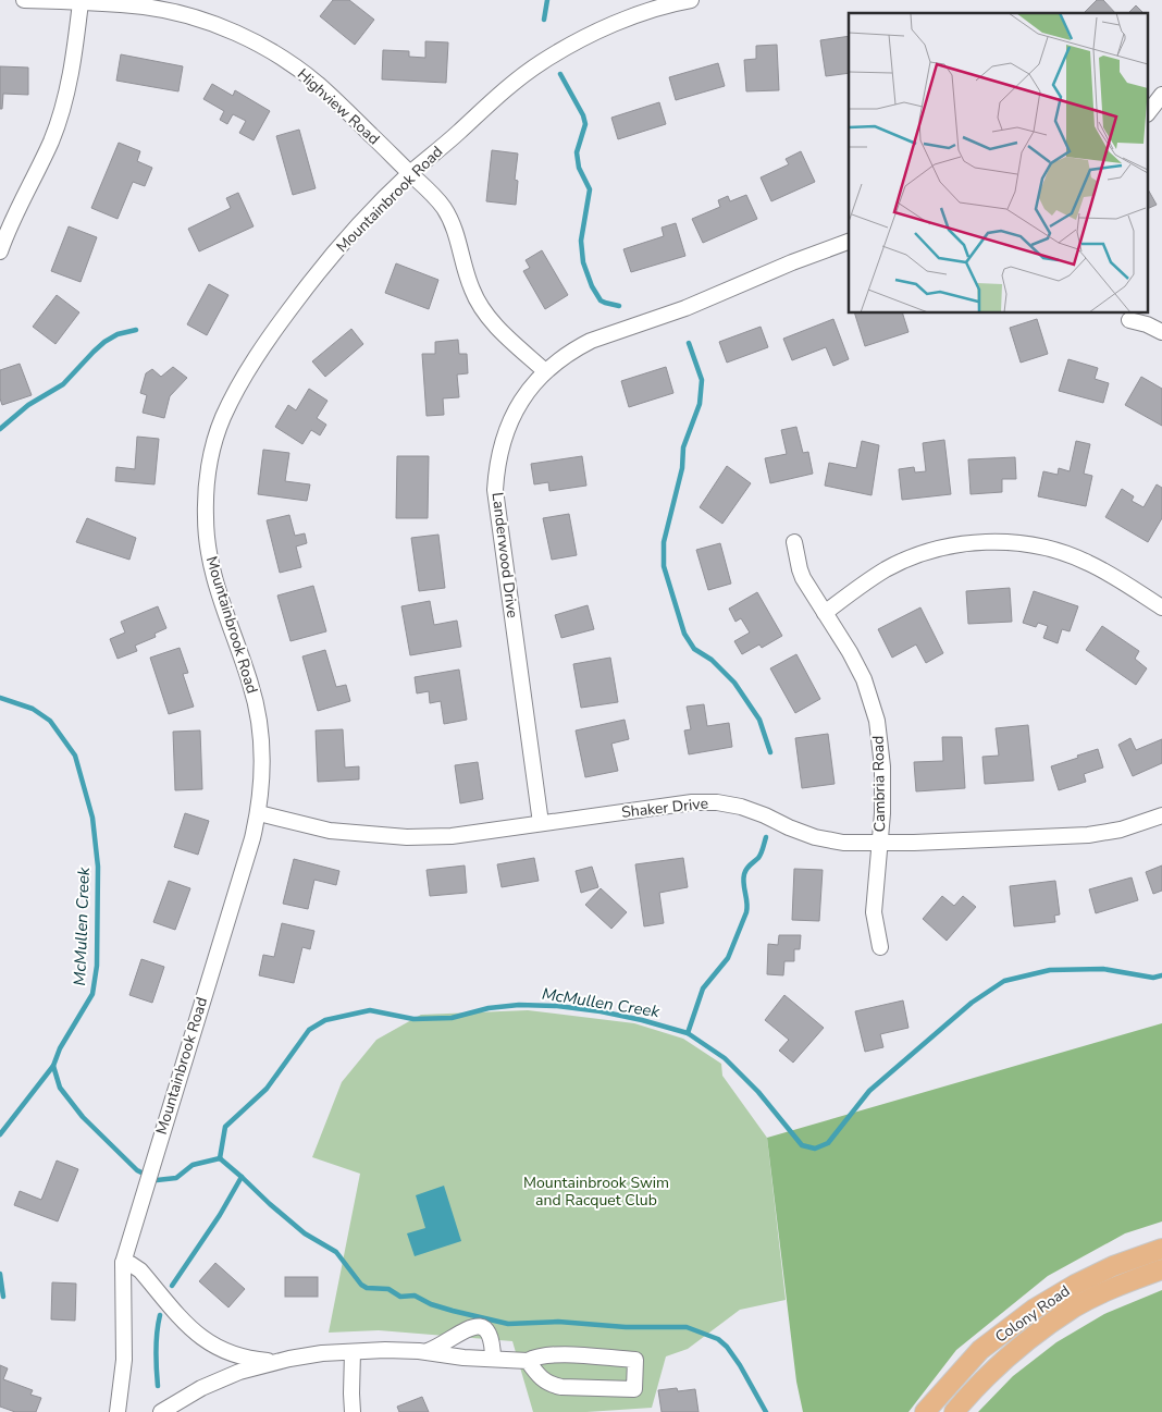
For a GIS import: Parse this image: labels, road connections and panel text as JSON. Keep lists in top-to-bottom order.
{
  "streets": {
    "main road": ["Colony Road"],
    "street": [
      "Highview Road",
      "Mountainbrook Road",
      "Landerwood Drive",
      "Cambria Road",
      "Shaker Drive"
    ]
  },
  "crossings": [
    ["Highview Road", "Mountainbrook Road"],
    ["Highview Road", "Landerwood Drive"],
    ["Mountainbrook Road", "Shaker Drive"],
    ["Landerwood Drive", "Shaker Drive"],
    ["Cambria Road", "Shaker Drive"]
  ],
  "water": ["McMullen Creek"],
  "parks": ["Mountainbrook Swim and Racquet Club"]
}
